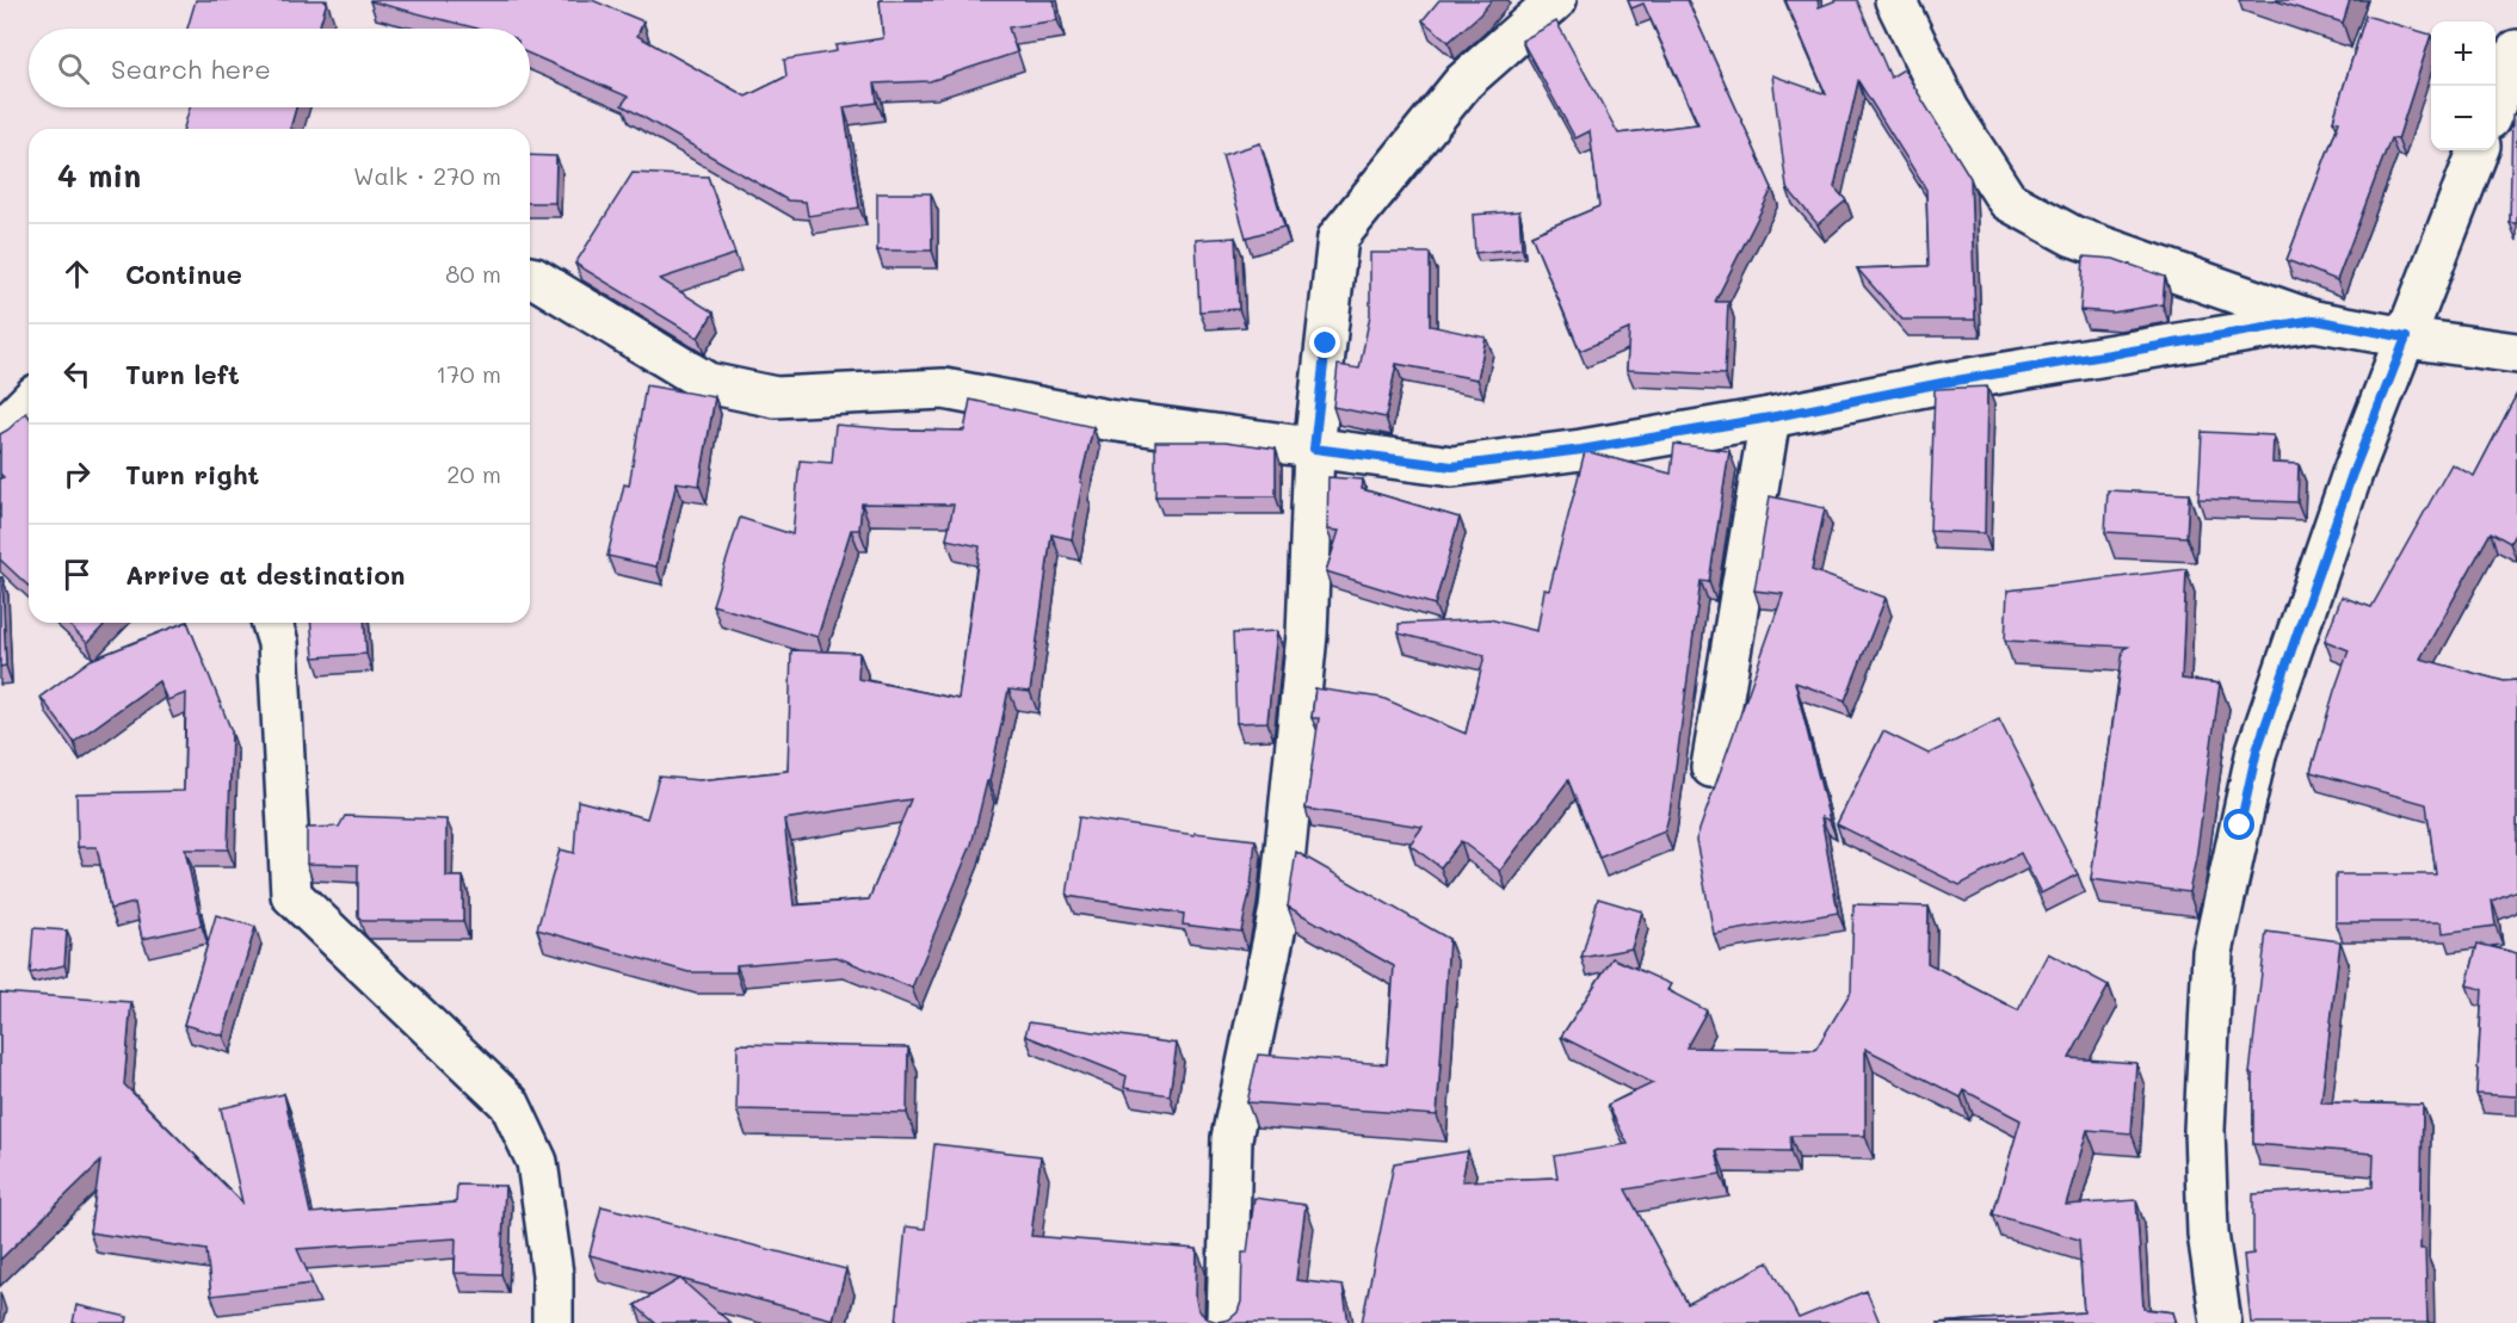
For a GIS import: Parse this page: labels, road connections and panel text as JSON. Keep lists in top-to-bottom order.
{
  "page": {
    "map_buttons": ["+", "−"],
    "search": "Search here",
    "heading": ["4 min", "Walk · 270 m"],
    "list": [
      ["Continue", "80 m"],
      ["Turn left", "170 m"],
      ["Turn right", "20 m"],
      "Arrive at destination"
    ]
  }
}
